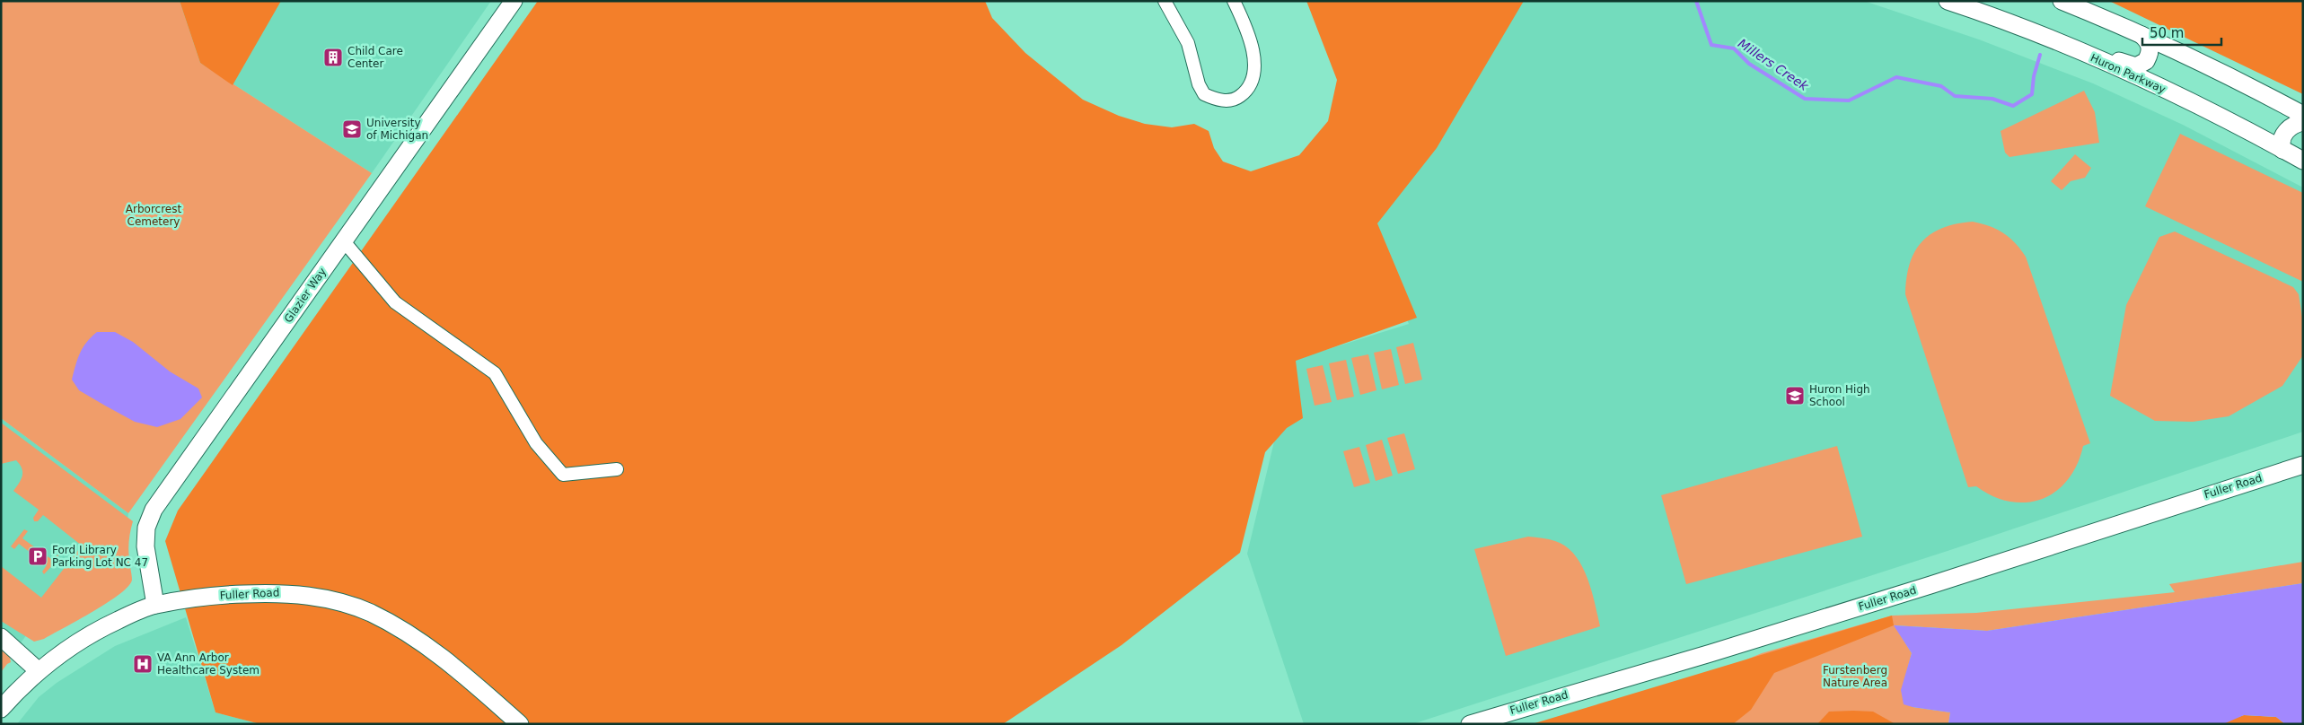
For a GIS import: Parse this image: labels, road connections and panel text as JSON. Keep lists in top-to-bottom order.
{
  "streets": {
    "main road": ["Huron Parkway", "Glazier Way", "Fuller Road"]
  },
  "crossings": [
    ["Glazier Way", "Fuller Road"]
  ],
  "water": ["Millers Creek"],
  "parks": ["Arborcrest Cemetery", "Furstenberg Nature Area"],
  "places": {
    "building": ["Child Care Center"],
    "school or university": ["University of Michigan", "Huron High School"],
    "parking": ["Ford Library Parking Lot NC 47"],
    "hospital": ["VA Ann Arbor Healthcare System"]
  },
  "scale_bar": "50 m"
}
